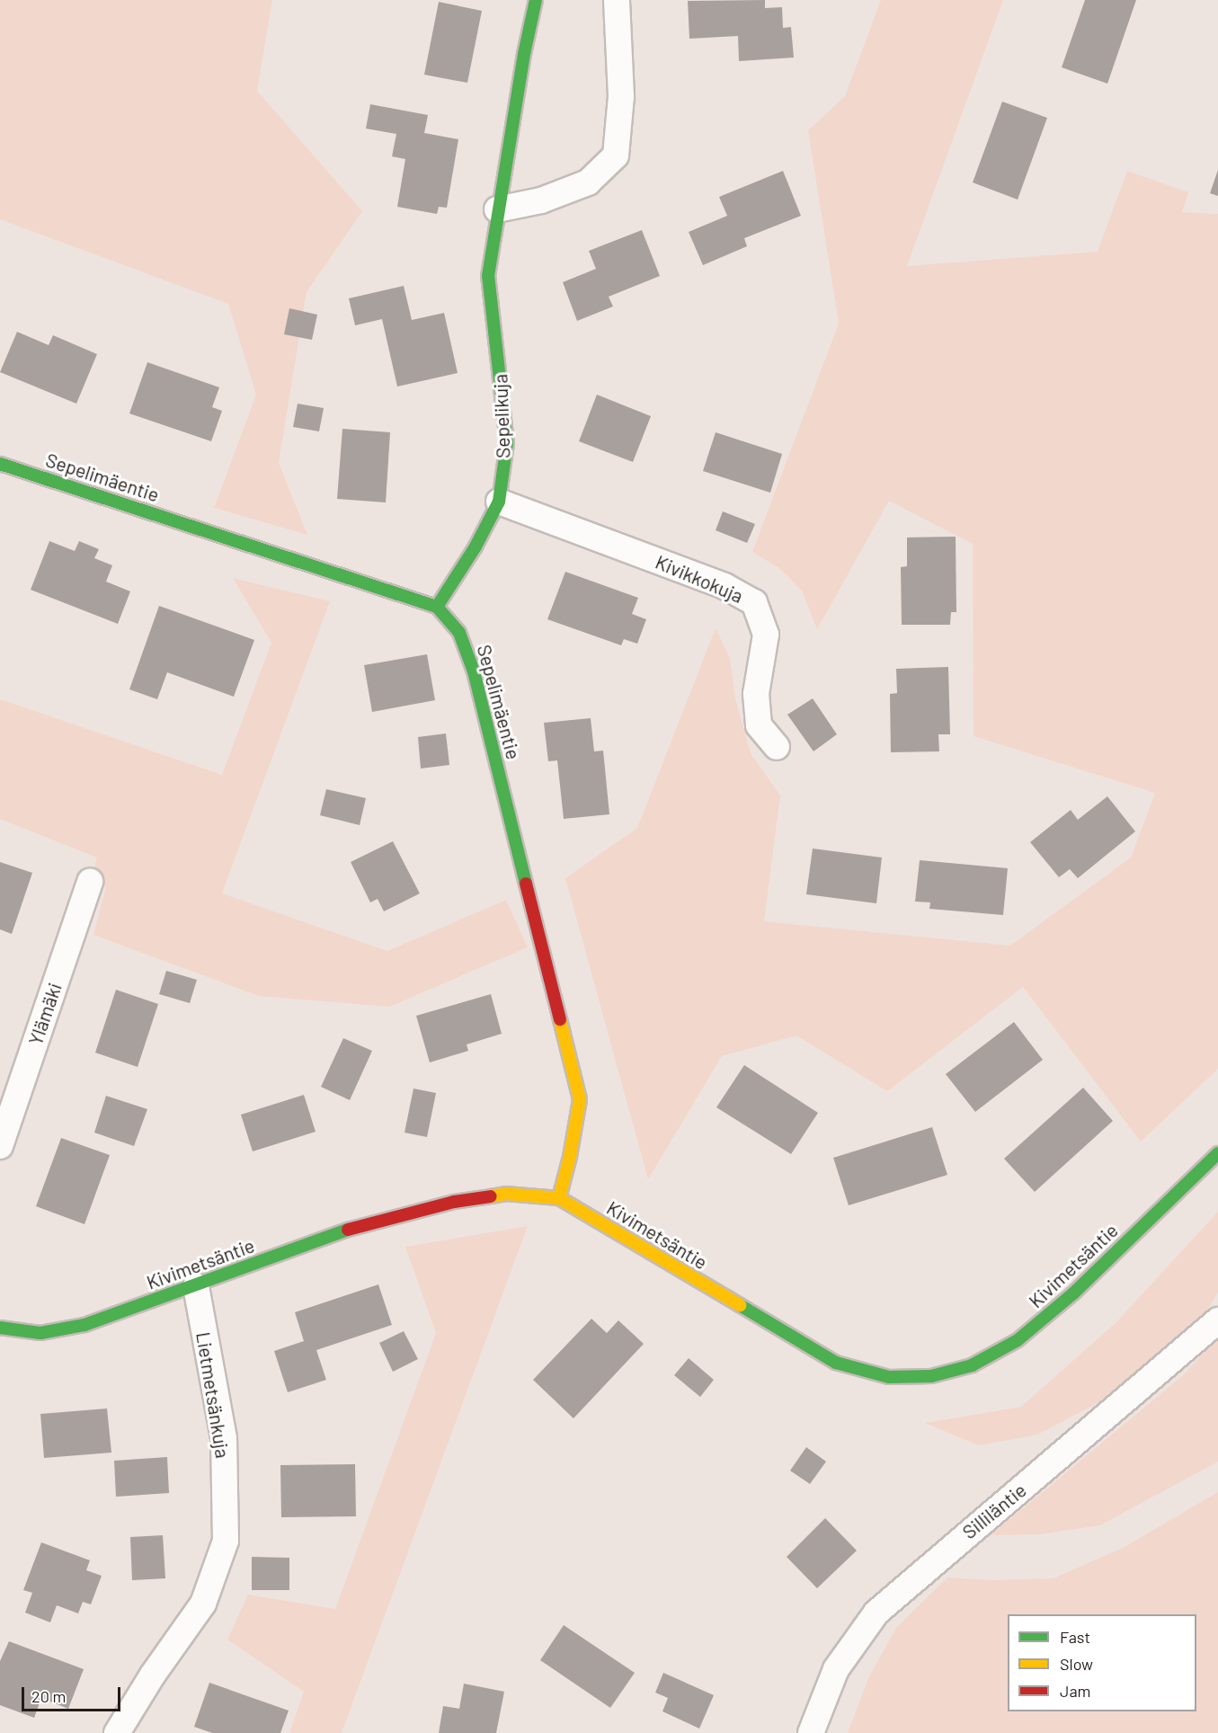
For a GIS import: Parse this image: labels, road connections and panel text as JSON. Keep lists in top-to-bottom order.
{
  "streets": {
    "street": [
      "Sepelikuja",
      "Sepelimäentie",
      "Kivikkokuja",
      "Ylämäki",
      "Kivimetsäntie",
      "Lietmetsänkuja",
      "Silliläntie"
    ]
  },
  "crossings": [
    ["Sepelikuja", "Sepelimäentie"],
    ["Sepelikuja", "Kivikkokuja"],
    ["Sepelimäentie", "Kivimetsäntie"],
    ["Kivimetsäntie", "Lietmetsänkuja"]
  ],
  "legend": ["Fast", "Slow", "Jam"],
  "scale_bar": "20 m"
}
